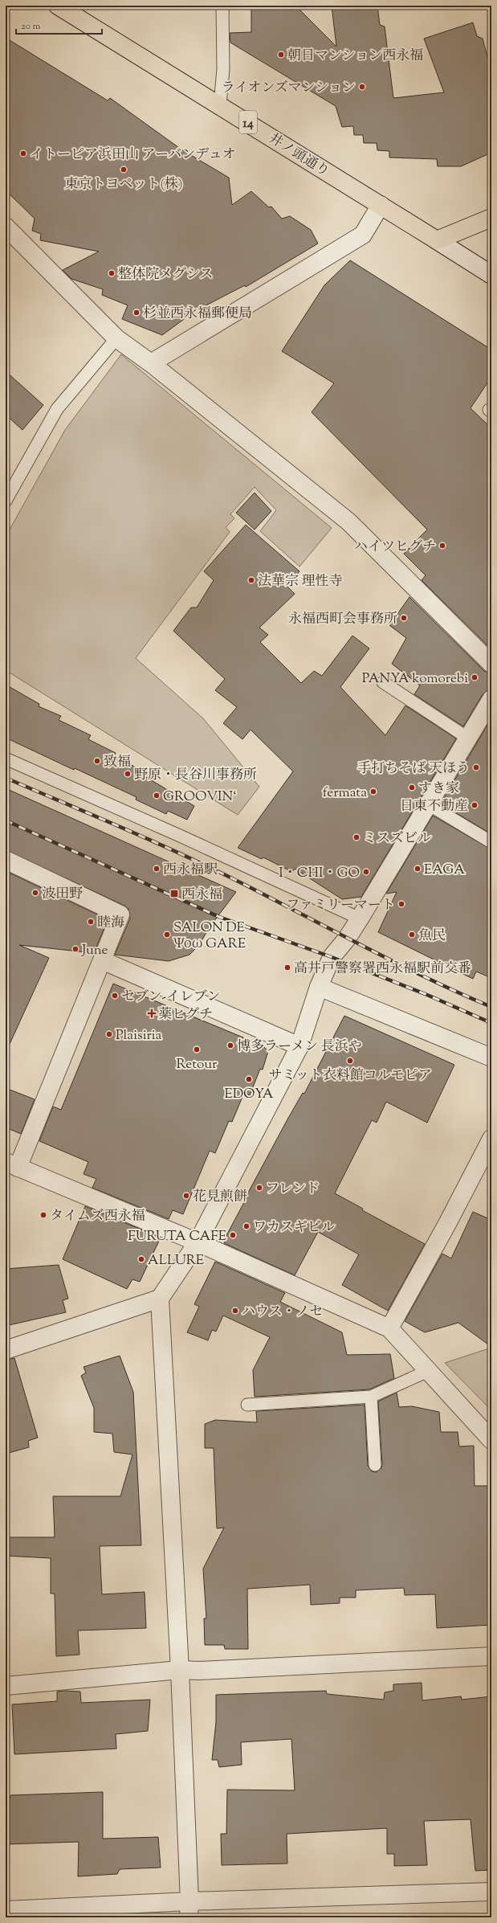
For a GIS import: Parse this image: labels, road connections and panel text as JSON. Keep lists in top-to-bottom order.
{
  "streets": {
    "main road": ["14", "井ノ頭通り"]
  },
  "places": {
    "other": [
      "朝日マンション西永福",
      "ライオンズマンション",
      "イトーピア浜田山 アーバンデュオ",
      "東京トヨペット(株)",
      "整体院メグシス",
      "杉並西永福郵便局",
      "ハイツヒグチ",
      "法華宗 理性寺",
      "永福西町会事務所",
      "PANYA komorebi",
      "致福",
      "手打ちそば 天ほう",
      "野原・長谷川事務所",
      "すき家",
      "fermata",
      "GROOVIN‘",
      "日東不動産",
      "ミスズビル",
      "西永福駅",
      "EAGA",
      "I・CHI・GO",
      "波田野",
      "ファミリーマート",
      "睦海",
      "SALON DE Ψοω GARE",
      "魚民",
      "June",
      "高井戸警察署西永福駅前交番",
      "セブン-イレブン",
      "Plaisiria",
      "博多ラーメン 長浜や",
      "Retour",
      "サミット衣料館コルモピア",
      "EDOYA",
      "フレンド",
      "花見煎餅",
      "タイムズ西永福",
      "ワカスギビル",
      "FURUTA CAFE",
      "ALLURE",
      "ハウス・ノセ"
    ],
    "transit": ["西永福"],
    "health": ["薬ヒグチ"]
  },
  "scale_bar": "20 m"
}
